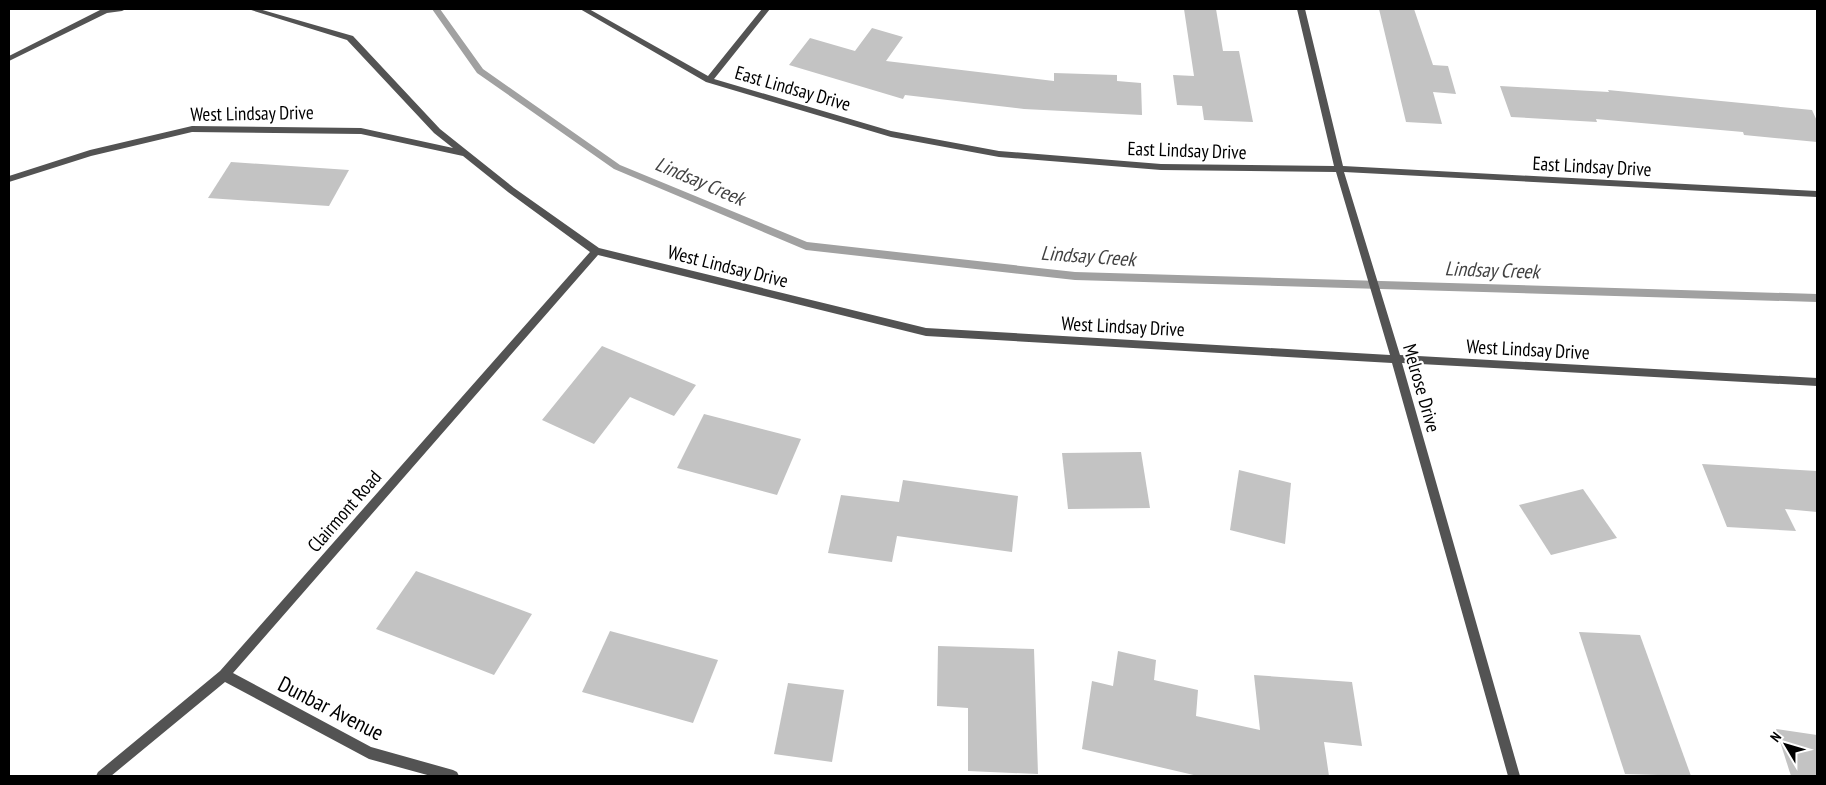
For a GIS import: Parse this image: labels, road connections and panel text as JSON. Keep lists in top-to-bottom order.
{
  "streets": {
    "street": [
      "East Lindsay Drive",
      "West Lindsay Drive",
      "Melrose Drive",
      "Clairmont Road",
      "Dunbar Avenue"
    ]
  },
  "crossings": [
    ["East Lindsay Drive", "Melrose Drive"],
    ["West Lindsay Drive", "Melrose Drive"],
    ["West Lindsay Drive", "Clairmont Road"],
    ["Clairmont Road", "Dunbar Avenue"]
  ],
  "water": ["Lindsay Creek"],
  "north": "top left"
}
